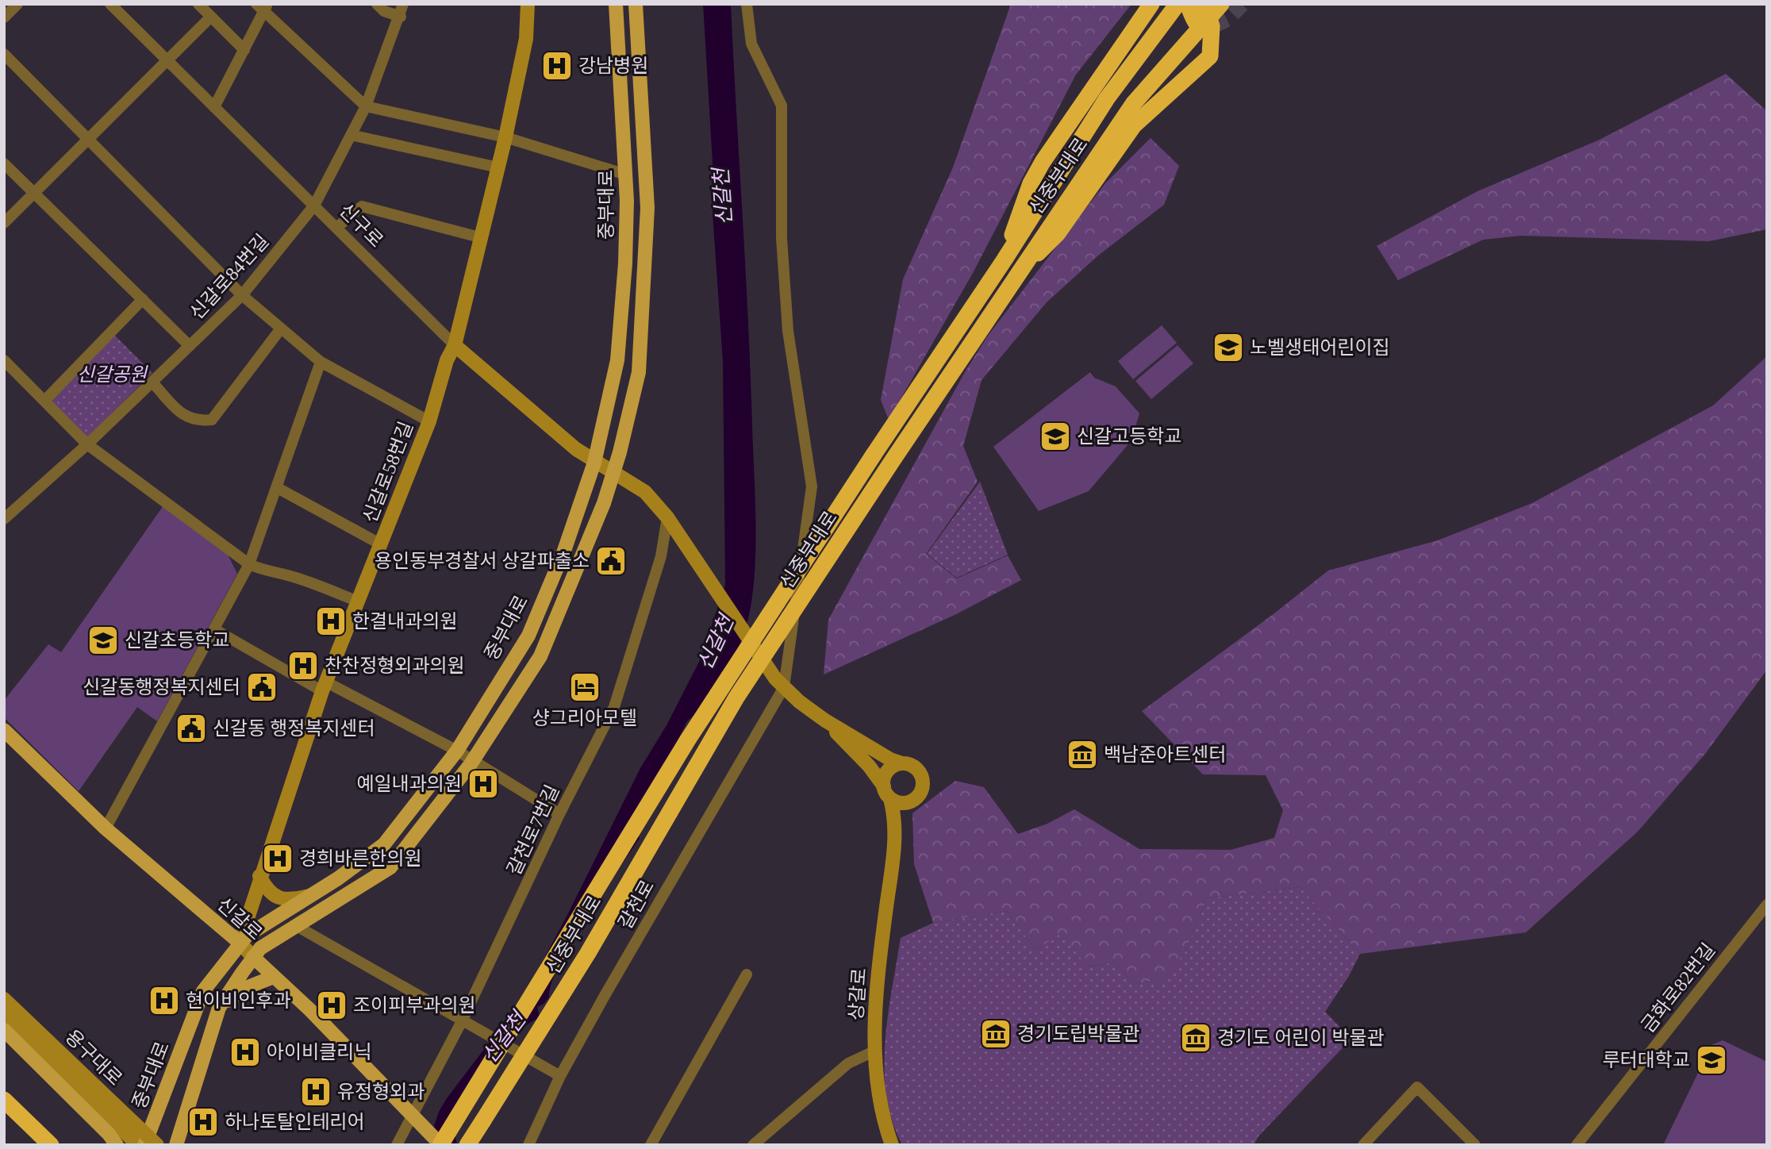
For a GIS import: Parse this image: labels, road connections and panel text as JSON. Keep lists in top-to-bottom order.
{
  "streets": {
    "highway": ["신중부대로"],
    "main road": ["중부대로", "신갈로"],
    "street": [
      "신구로",
      "신갈로84번길",
      "신갈로58번길",
      "갈천로7번길",
      "갈천로",
      "금화로82번길",
      "상갈로",
      "용구대로"
    ]
  },
  "crossings": [
    ["신중부대로", "신갈로"],
    ["중부대로", "신구로"],
    ["중부대로", "신갈로58번길"],
    ["중부대로", "신갈로"],
    ["신구로", "신갈로84번길"],
    ["신구로", "신갈로58번길"],
    ["신구로", "갈천로7번길"],
    ["신구로", "갈천로"],
    ["신갈로58번길", "신갈로"],
    ["갈천로7번길", "신갈로"]
  ],
  "water": ["신갈천"],
  "parks": ["신갈공원"],
  "places": {
    "hospital": [
      "강남병원",
      "한결내과의원",
      "찬찬정형외과의원",
      "예일내과의원",
      "경희바른한의원",
      "현이비인후과",
      "조이피부과의원",
      "아이비클리닉",
      "유정형외과",
      "하나토탈인테리어"
    ],
    "school or university": [
      "노벨생태어린이집",
      "신갈고등학교",
      "신갈초등학교",
      "루터대학교"
    ],
    "public building": ["용인동부경찰서 상갈파출소", "신갈동행정복지센터", "신갈동 행정복지센터"],
    "hotel": ["샹그리아모텔"],
    "museum": ["백남준아트센터", "경기도립박물관", "경기도 어린이 박물관"]
  }
}
